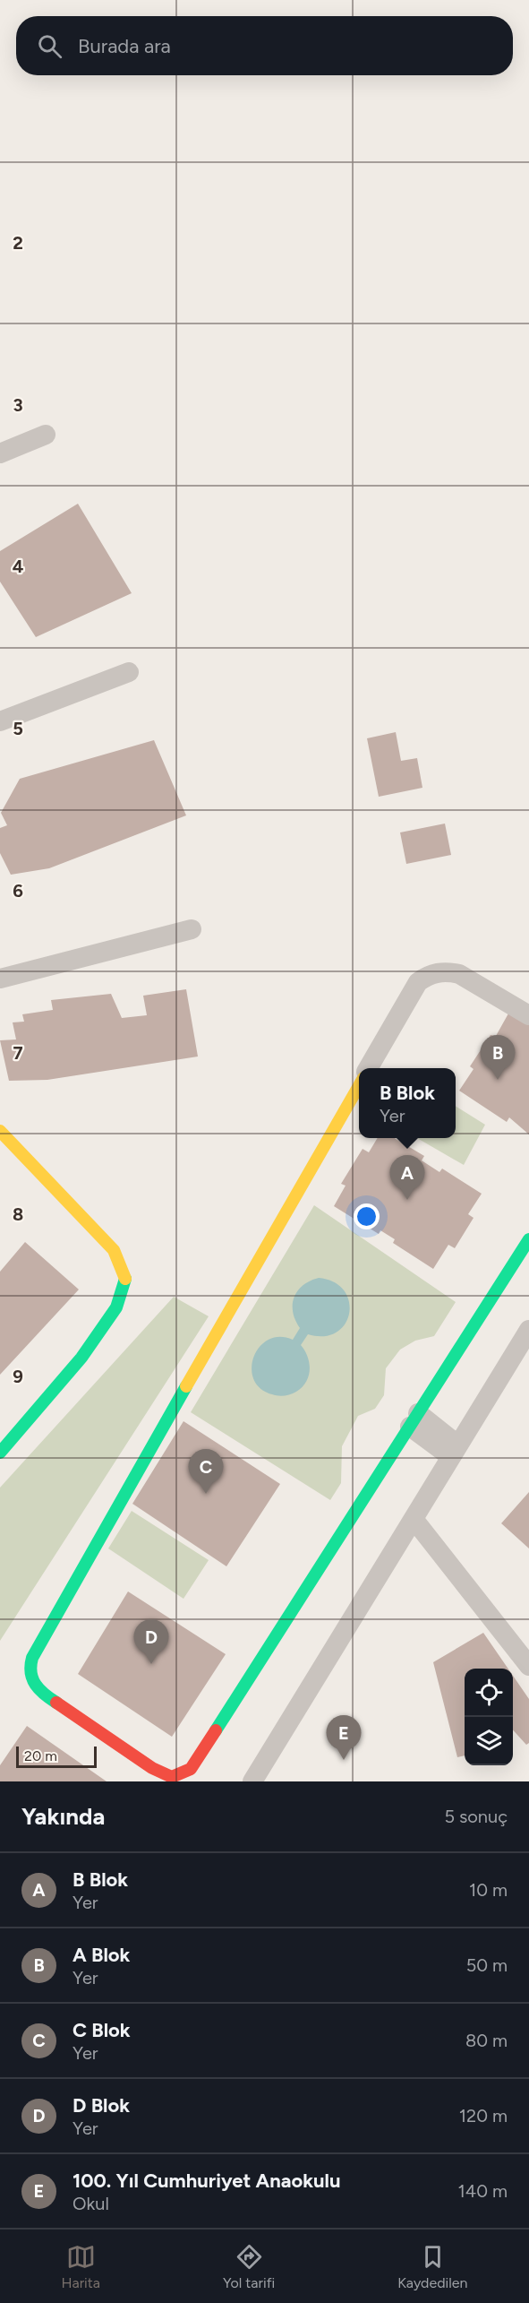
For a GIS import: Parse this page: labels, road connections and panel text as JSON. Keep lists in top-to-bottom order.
{
  "scale_bar": "20 m",
  "page": {
    "search": "Burada ara",
    "pins": [
      "B",
      "A",
      "C",
      "D",
      "E"
    ],
    "popup": ["B Blok", "Yer"],
    "scale": "20 m",
    "heading": ["Yakında", "5 sonuç"],
    "list": [
      {
        "mark": "A",
        "name": "B Blok",
        "note": "Yer",
        "value": "10 m"
      },
      {
        "mark": "B",
        "name": "A Blok",
        "note": "Yer",
        "value": "50 m"
      },
      {
        "mark": "C",
        "name": "C Blok",
        "note": "Yer",
        "value": "80 m"
      },
      {
        "mark": "D",
        "name": "D Blok",
        "note": "Yer",
        "value": "120 m"
      },
      {
        "mark": "E",
        "name": "100. Yıl Cumhuriyet Anaokulu",
        "note": "Okul",
        "value": "140 m"
      }
    ],
    "nav": ["Harita", "Yol tarifi", "Kaydedilen"]
  },
  "grid": {
    "rows": [
      "2",
      "3",
      "4",
      "5",
      "6",
      "7",
      "8",
      "9"
    ]
  }
}
